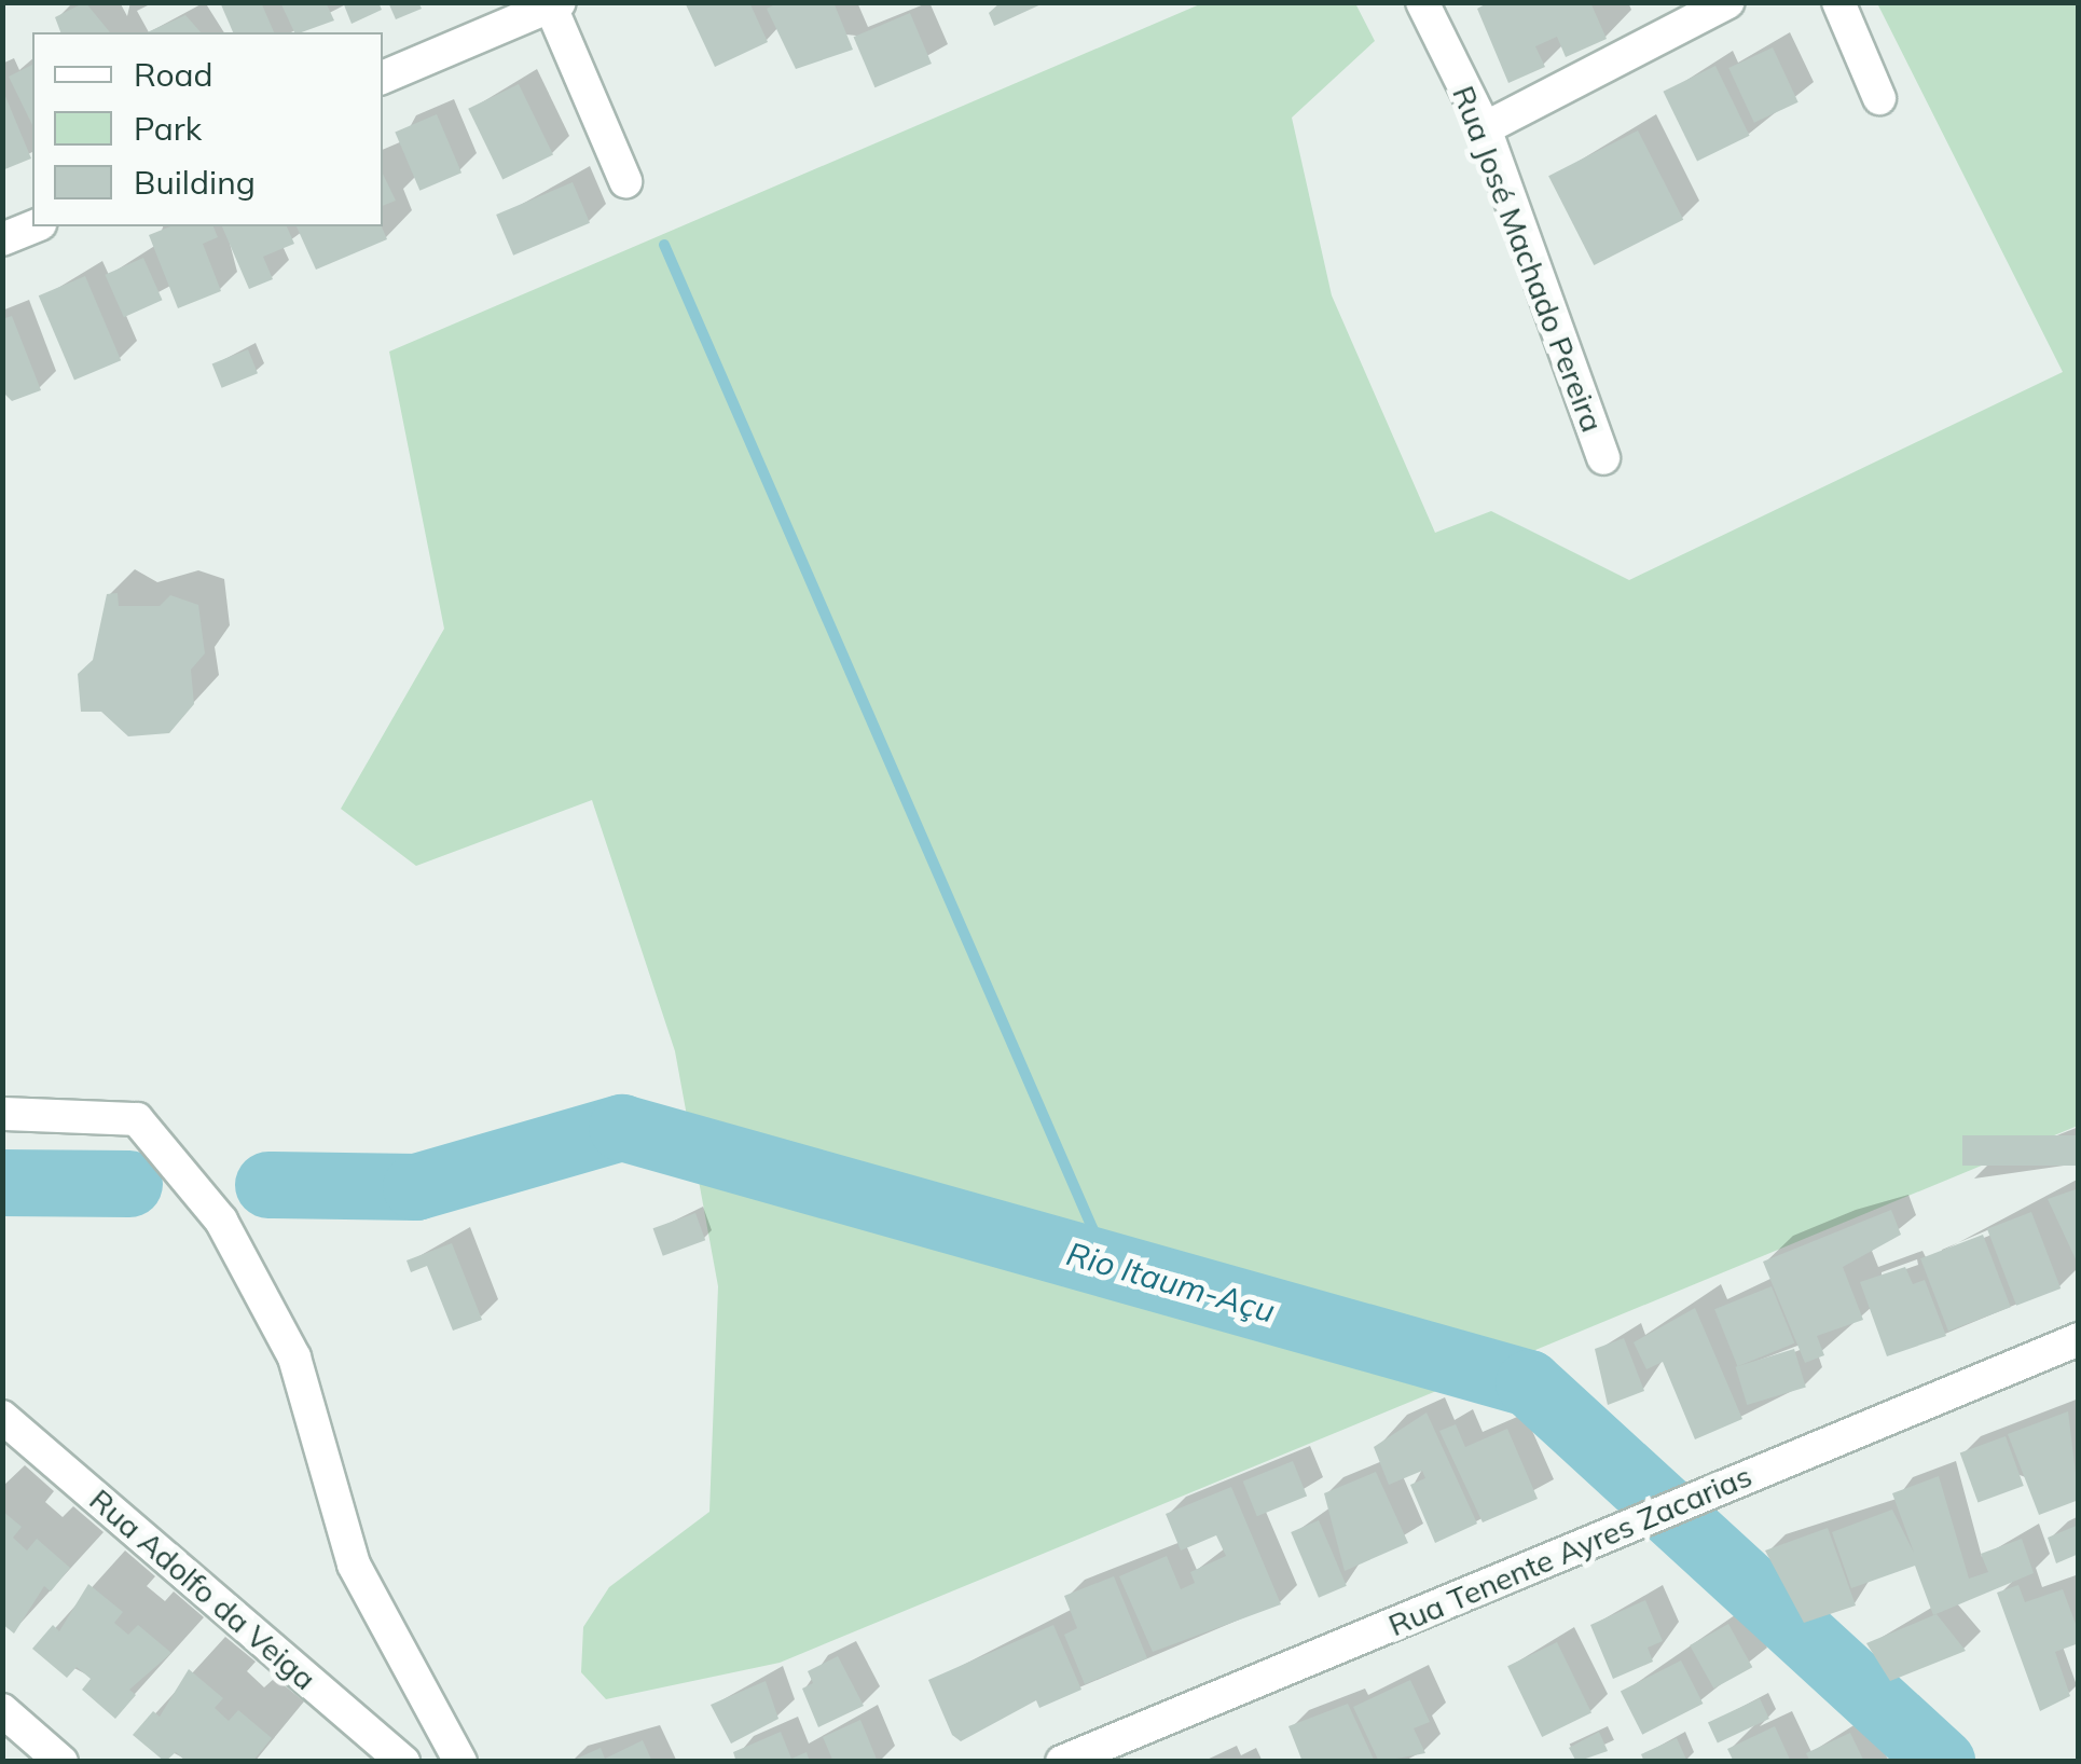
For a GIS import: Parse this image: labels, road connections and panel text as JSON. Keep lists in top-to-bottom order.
{
  "streets": {
    "street": ["Rua José Machado Pereira", "Rua Tenente Ayres Zacarias", "Rua Adolfo da Veiga"]
  },
  "water": ["Rio Itaum-Açu"],
  "legend": ["Road", "Park", "Building"]
}
